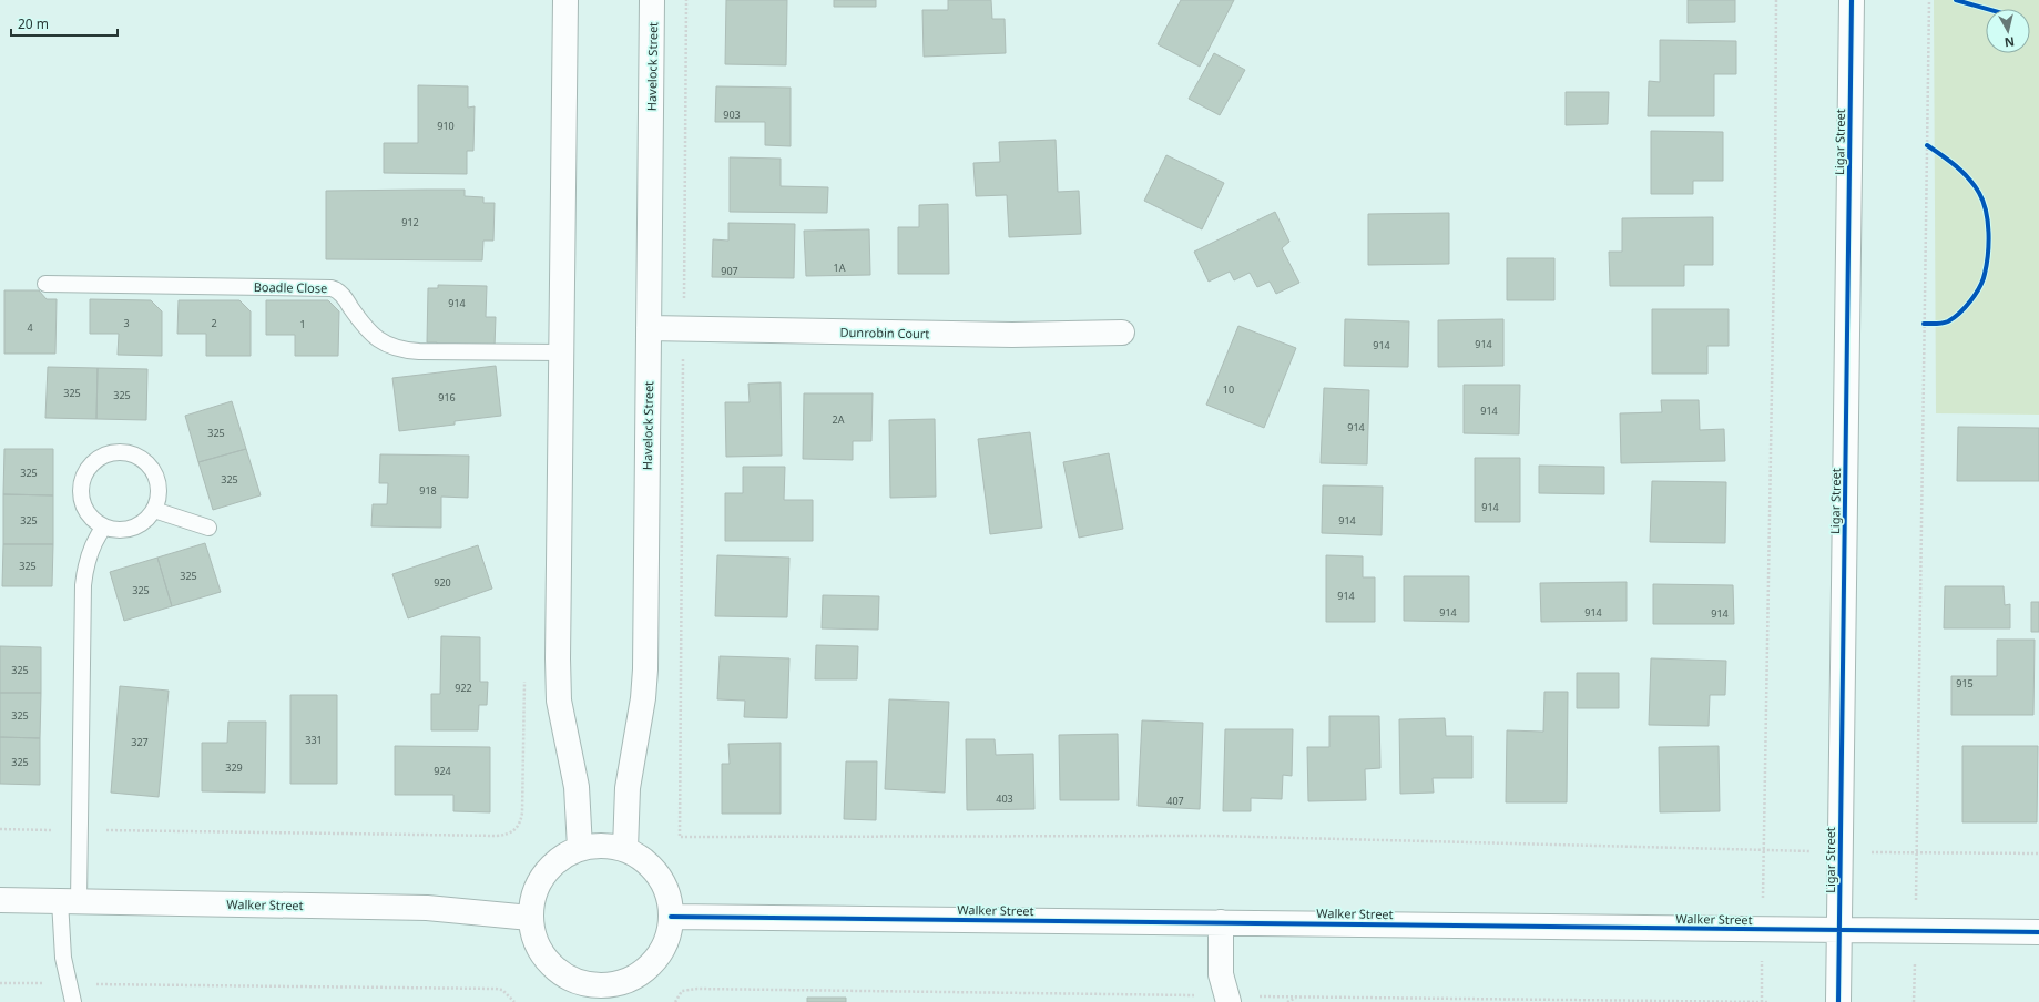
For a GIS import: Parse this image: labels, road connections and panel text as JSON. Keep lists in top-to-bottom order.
{
  "streets": {
    "street": [
      "Havelock Street",
      "Ligar Street",
      "Dunrobin Court",
      "Walker Street"
    ],
    "lane": ["Boadle Close"]
  },
  "crossings": [
    ["Havelock Street", "Dunrobin Court"],
    ["Havelock Street", "Walker Street"],
    ["Ligar Street", "Walker Street"]
  ],
  "house_numbers": [
    "903",
    "910",
    "912",
    "1A",
    "907",
    "914",
    "3",
    "2",
    "1",
    "4",
    "914",
    "914",
    "10",
    "325",
    "325",
    "916",
    "914",
    "2A",
    "914",
    "325",
    "325",
    "325",
    "918",
    "914",
    "325",
    "914",
    "325",
    "325",
    "920",
    "325",
    "914",
    "914",
    "914",
    "914",
    "325",
    "915",
    "922",
    "325",
    "331",
    "327",
    "325",
    "329",
    "924",
    "403",
    "407"
  ],
  "scale_bar": "20 m",
  "north": "bottom"
}
